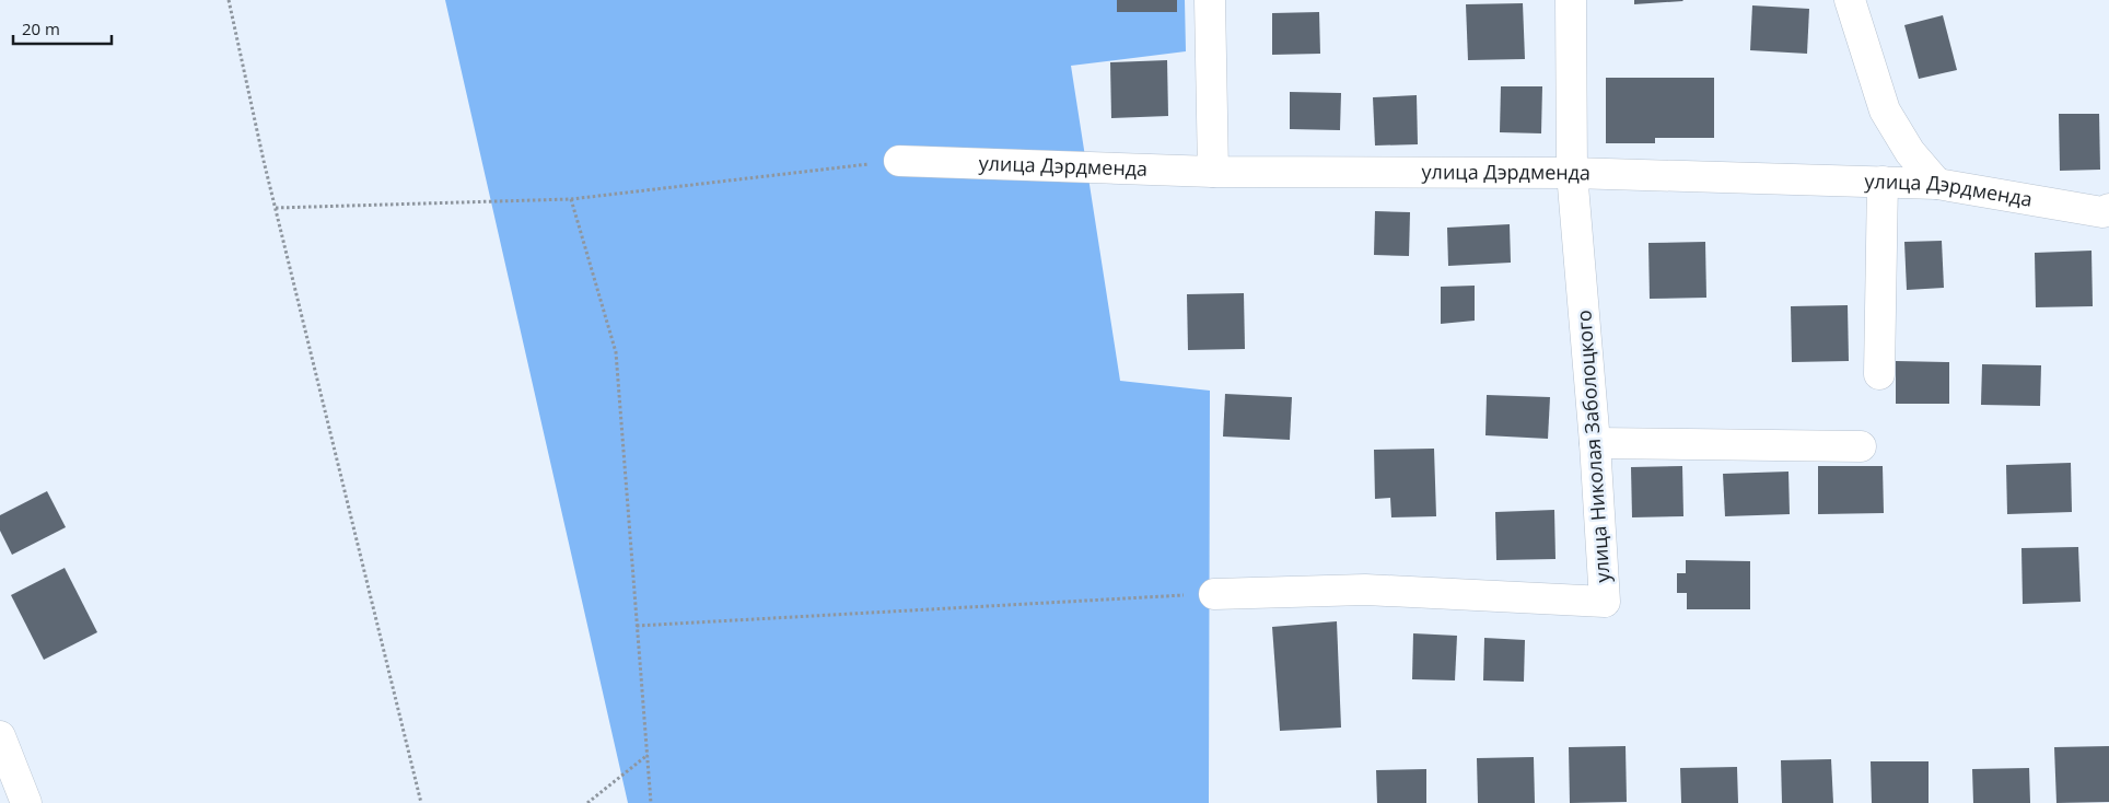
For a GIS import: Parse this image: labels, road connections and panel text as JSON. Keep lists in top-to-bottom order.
{
  "streets": {
    "street": ["улица Дэрдменда", "улица Николая Заболоцкого"]
  },
  "crossings": [
    ["улица Дэрдменда", "улица Николая Заболоцкого"]
  ],
  "scale_bar": "20 m"
}
